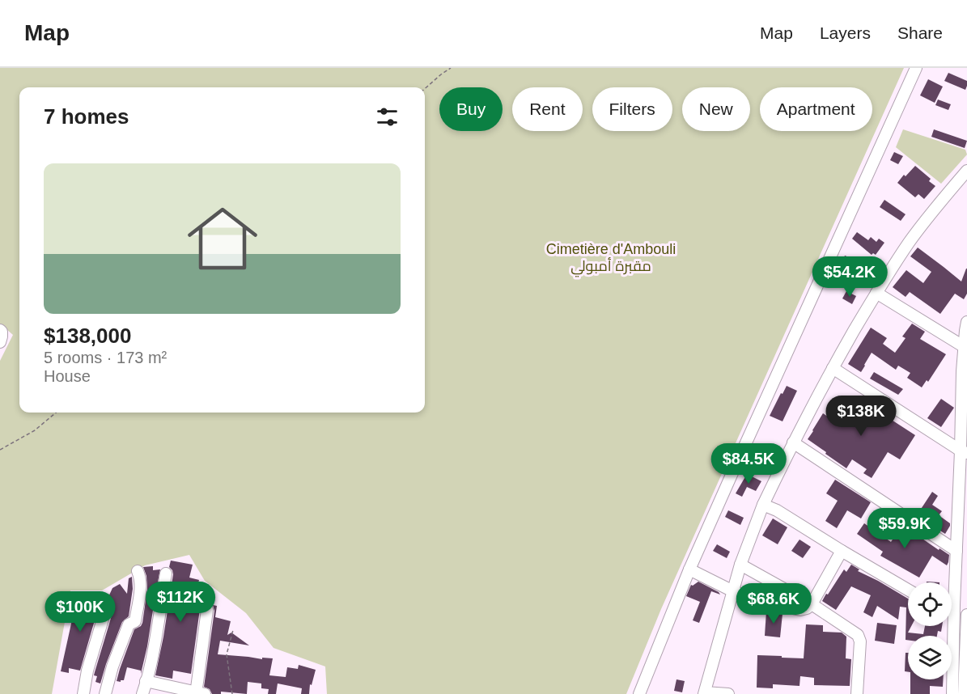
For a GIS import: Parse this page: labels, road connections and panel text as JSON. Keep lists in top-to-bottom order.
{
  "parks": ["Cimetière d'Ambouli مقبرة أمبولي"],
  "page": {
    "header": "Map",
    "nav": ["Map", "Layers", "Share"],
    "chip": [
      "Buy",
      "Rent",
      "Filters",
      "New",
      "Apartment"
    ],
    "heading": "7 homes",
    "list": [
      {
        "name": "$138,000",
        "note": "5 rooms · 173 m² · House"
      }
    ],
    "price": [
      "$54.2K",
      "$138K",
      "$84.5K",
      "$59.9K",
      "$112K",
      "$68.6K",
      "$100K"
    ]
  }
}
